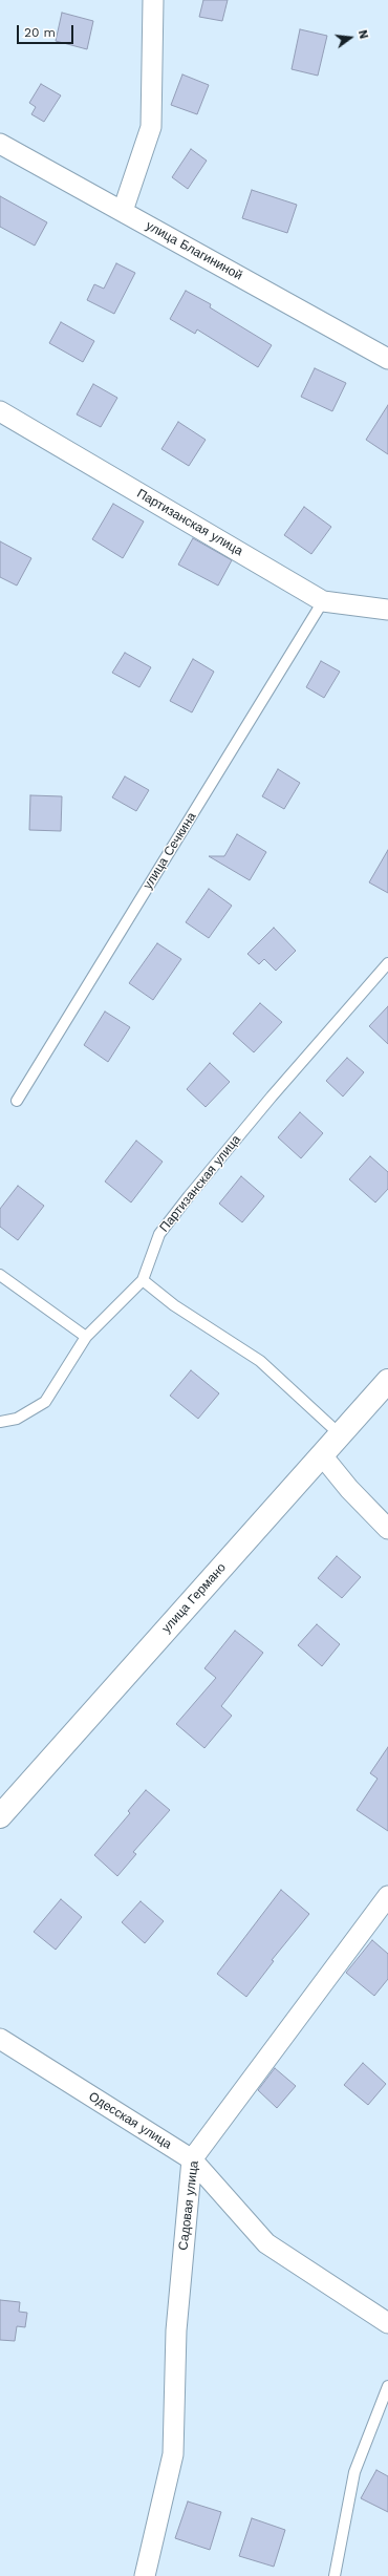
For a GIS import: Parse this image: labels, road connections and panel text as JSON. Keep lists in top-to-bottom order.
{
  "streets": {
    "main road": ["улица Германо"],
    "street": [
      "улица Благининой",
      "Партизанская улица",
      "Одесская улица",
      "Садовая улица"
    ],
    "lane": ["улица Сечкина"]
  },
  "crossings": [
    ["Партизанская улица", "улица Сечкина"],
    ["Одесская улица", "Садовая улица"]
  ],
  "scale_bar": "20 m",
  "north": "right"
}
